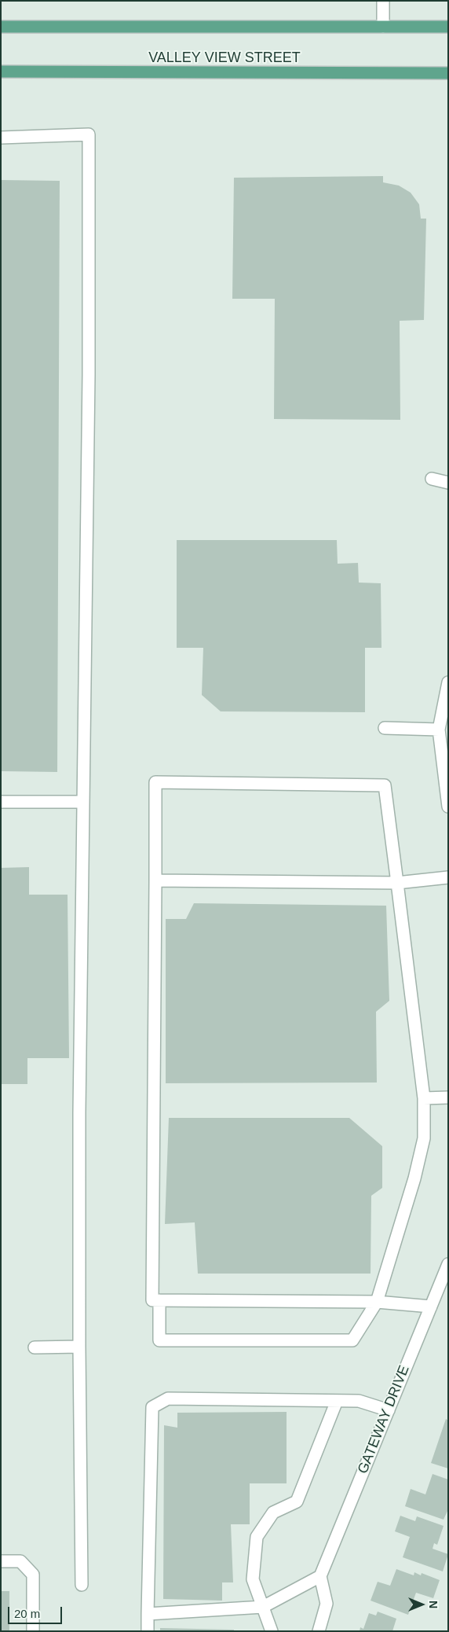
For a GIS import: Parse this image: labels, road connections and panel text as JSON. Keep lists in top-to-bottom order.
{
  "streets": {
    "main road": ["VALLEY VIEW STREET"],
    "street": ["GATEWAY DRIVE"]
  },
  "scale_bar": "20 m",
  "north": "right"
}
